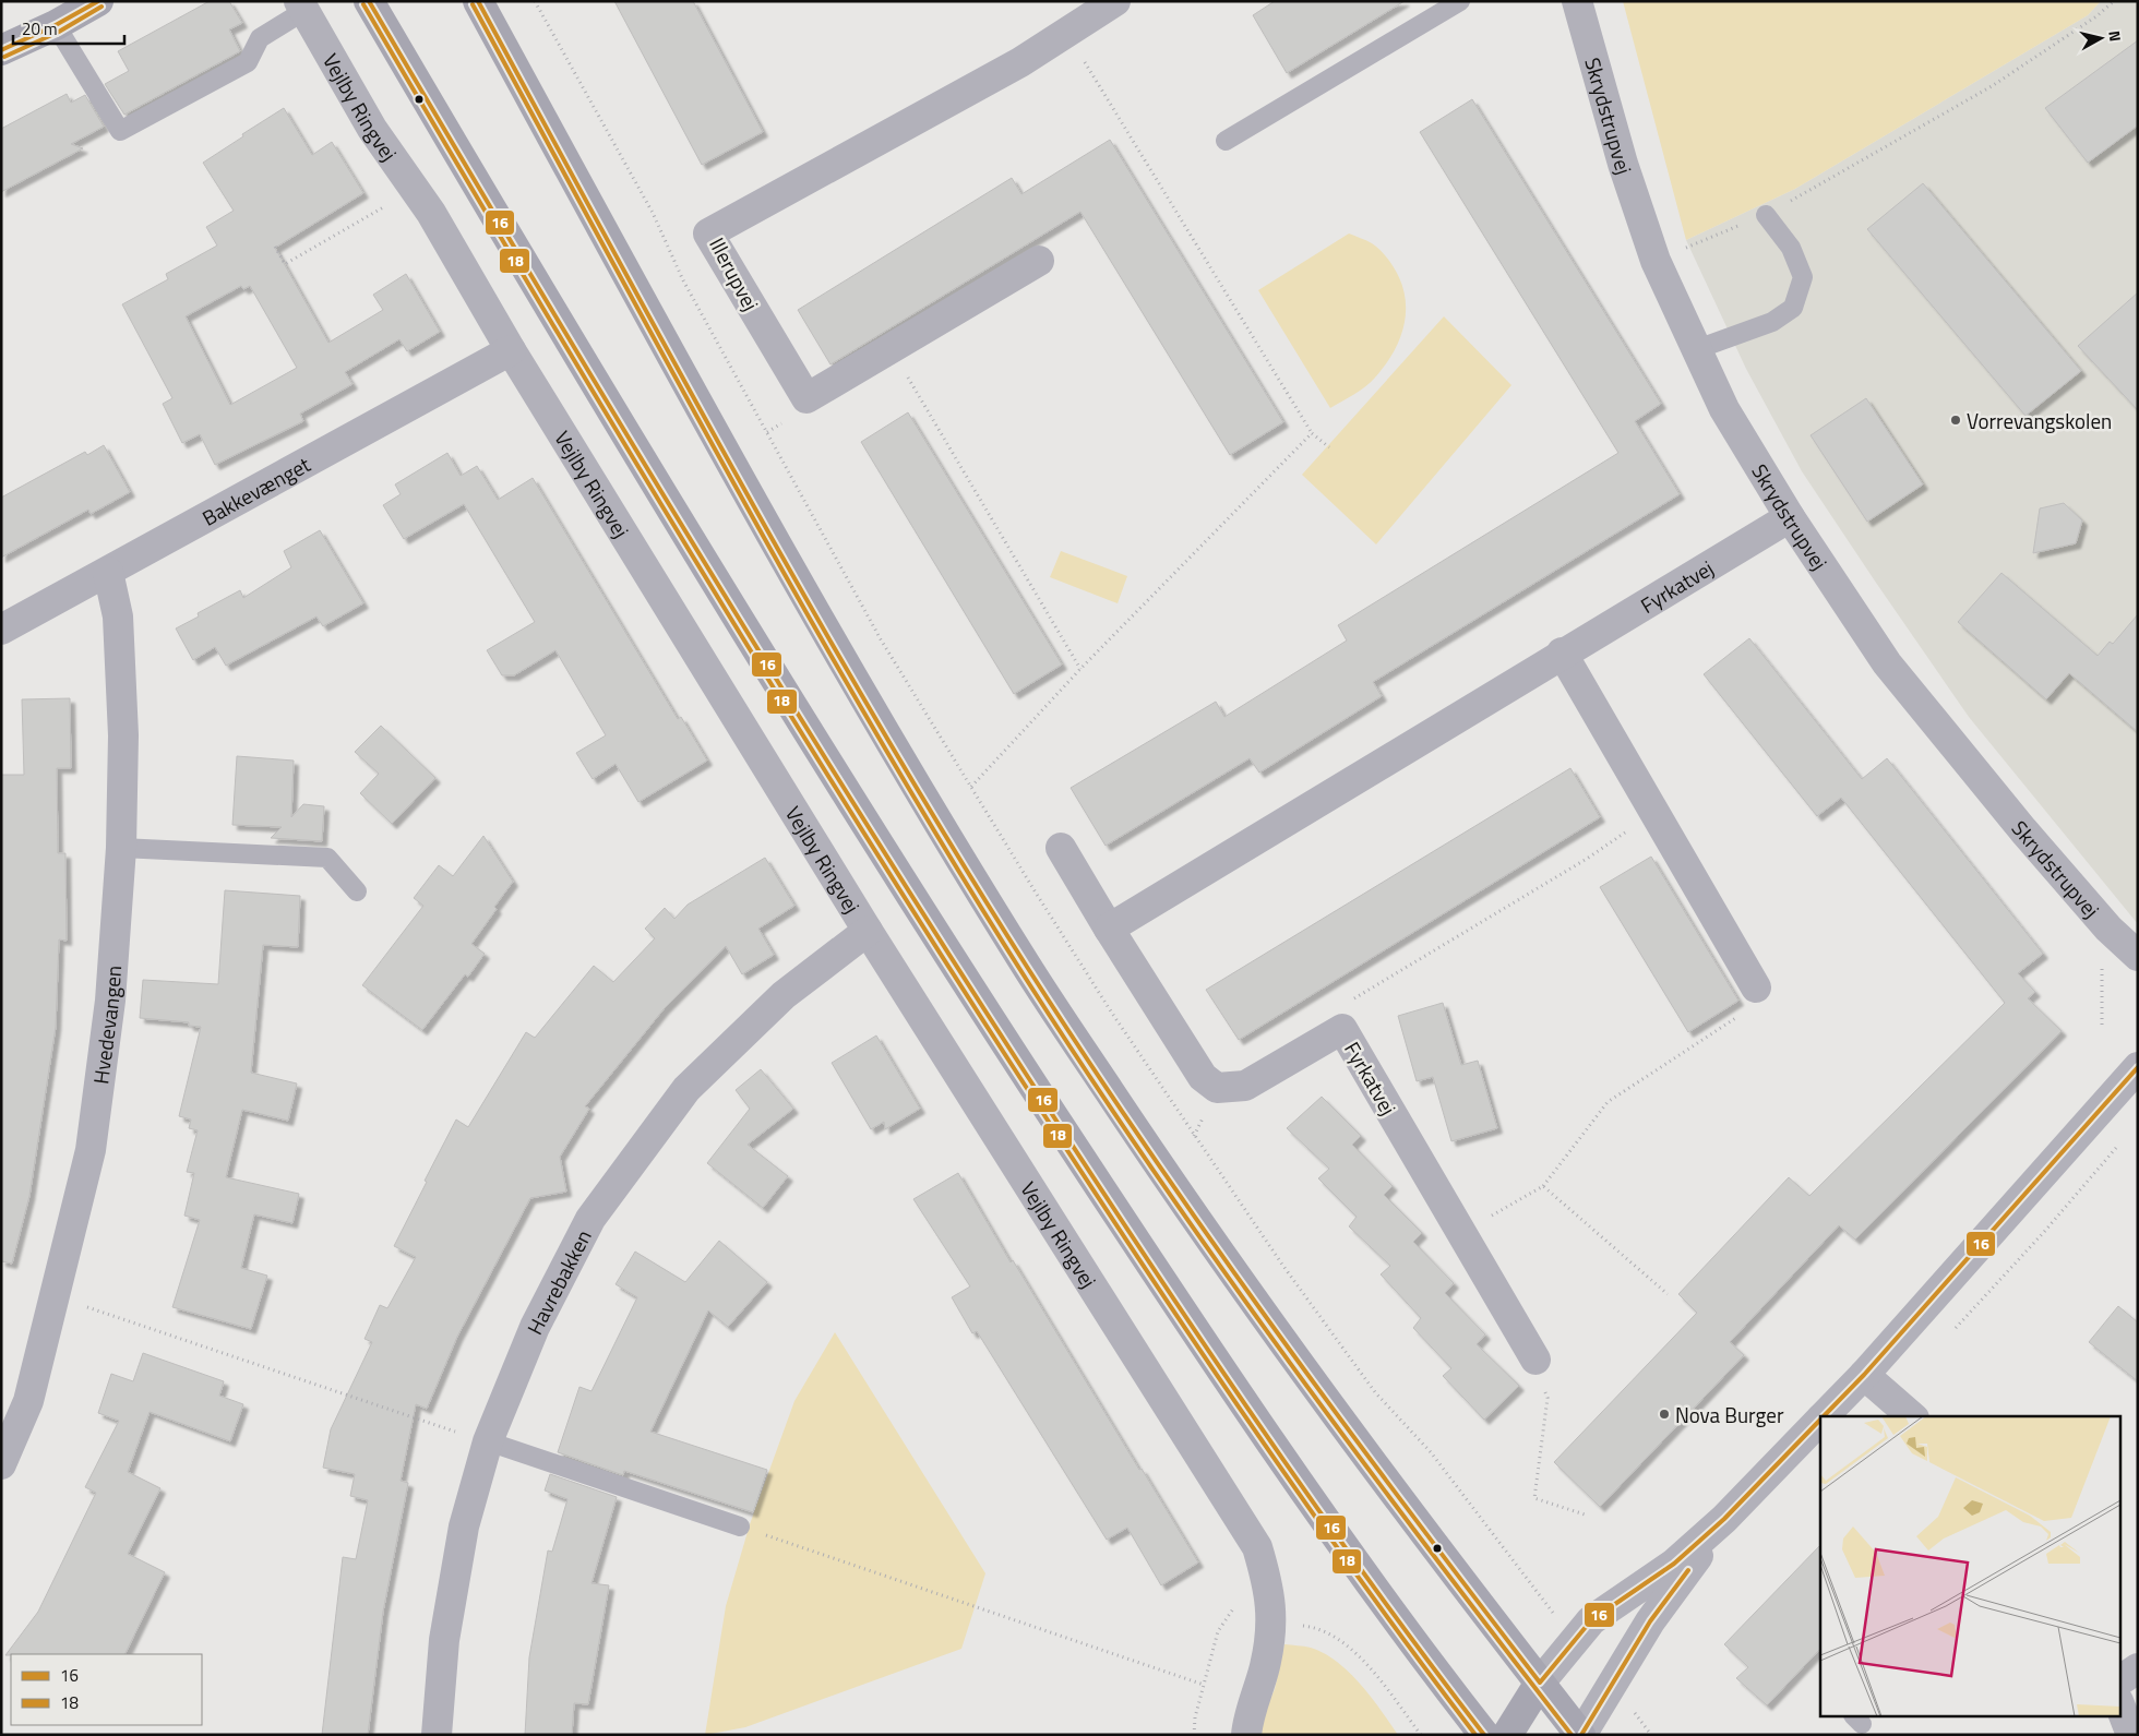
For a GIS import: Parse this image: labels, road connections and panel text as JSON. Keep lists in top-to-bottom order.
{
  "streets": {
    "street": [
      "Vejlby Ringvej",
      "Skrydstrupvej",
      "Illerupvej",
      "Bakkevænget",
      "Fyrkatvej",
      "Hvedevangen",
      "Havrebakken"
    ]
  },
  "crossings": [
    ["Vejlby Ringvej", "Bakkevænget"],
    ["Vejlby Ringvej", "Havrebakken"],
    ["Skrydstrupvej", "Fyrkatvej"],
    ["Bakkevænget", "Hvedevangen"]
  ],
  "places": ["Vorrevangskolen", "Nova Burger"],
  "lines": ["transit line 16", "transit line 18"],
  "legend": ["16", "18"],
  "scale_bar": "20 m",
  "north": "right"
}
